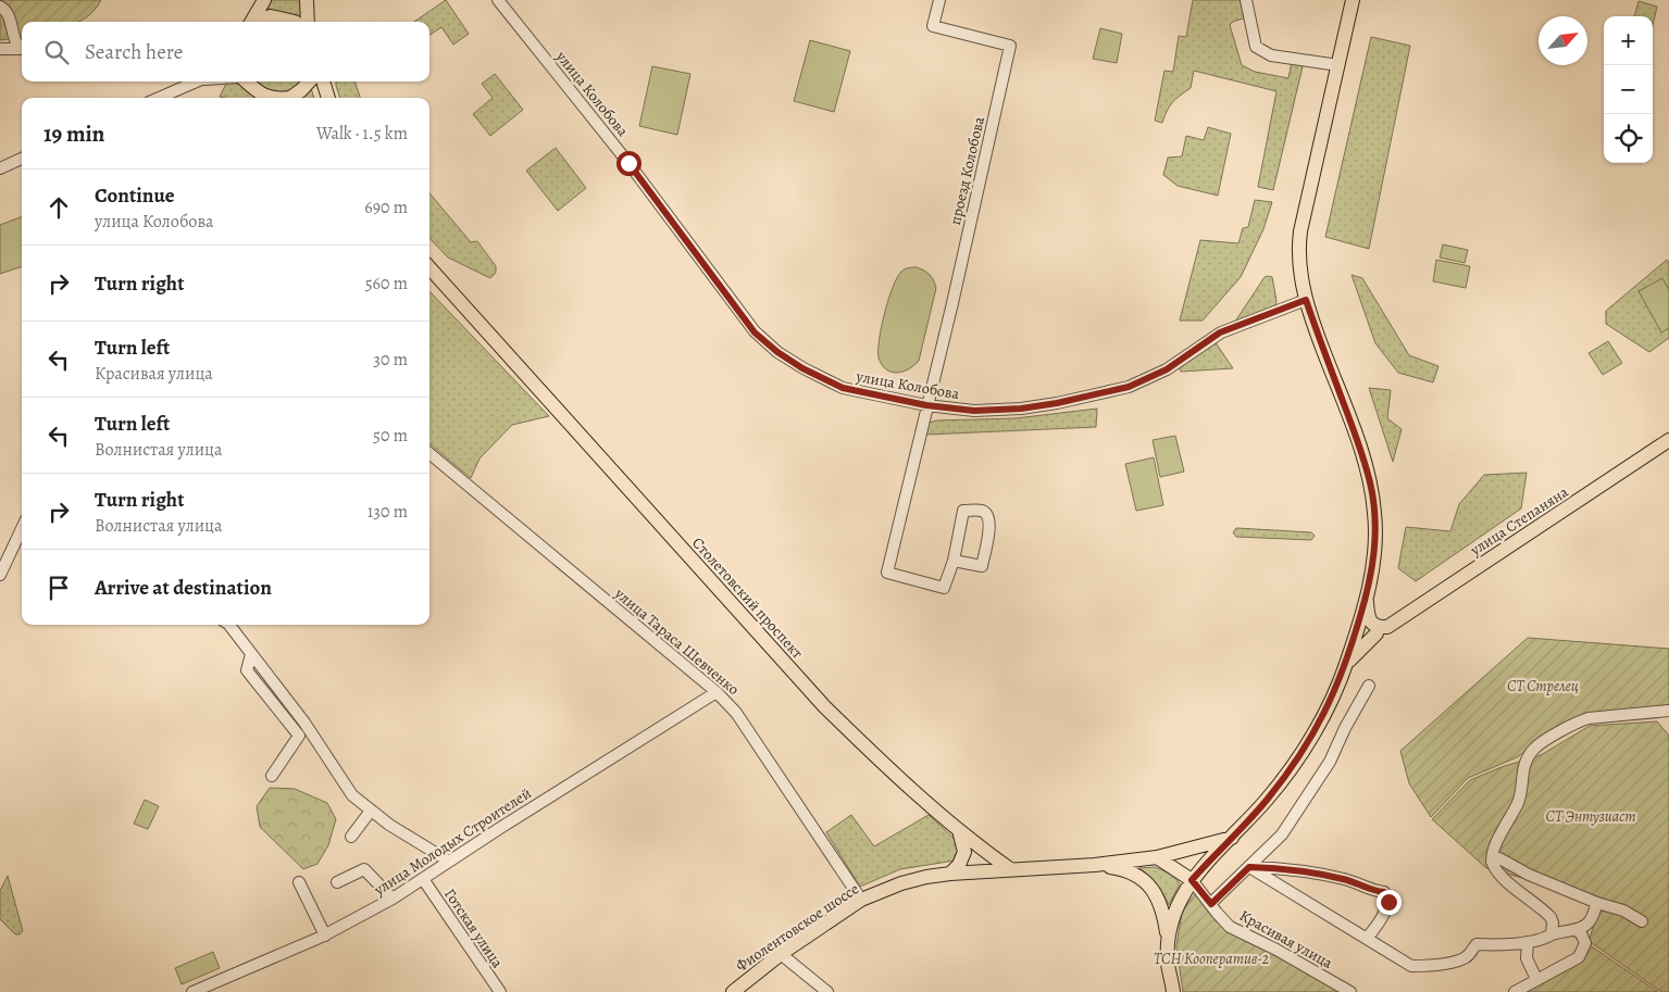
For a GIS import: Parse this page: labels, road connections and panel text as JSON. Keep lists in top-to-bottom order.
{
  "streets": {
    "main road": ["улица Степаняна", "Столетовский проспект", "Фиолентовское шоссе"],
    "street": [
      "улица Колобова",
      "проезд Колобова",
      "улица Тараса Шевченко",
      "улица Молодых Строителей",
      "Готская улица",
      "Красивая улица"
    ]
  },
  "crossings": [
    ["улица Колобова", "проезд Колобова"],
    ["Столетовский проспект", "Фиолентовское шоссе"],
    ["улица Тараса Шевченко", "улица Молодых Строителей"],
    ["улица Тараса Шевченко", "Фиолентовское шоссе"],
    ["улица Молодых Строителей", "Готская улица"]
  ],
  "parks": ["СТ Стрелец", "СТ Энтузиаст", "ТСН Кооператив-2"],
  "north": "top right",
  "page": {
    "map_buttons": ["+", "−"],
    "search": "Search here",
    "heading": ["19 min", "Walk · 1.5 km"],
    "list": [
      ["Continue", "улица Колобова", "690 m"],
      ["Turn right", "560 m"],
      ["Turn left", "Красивая улица", "30 m"],
      ["Turn left", "Волнистая улица", "50 m"],
      ["Turn right", "Волнистая улица", "130 m"],
      "Arrive at destination"
    ]
  }
}
